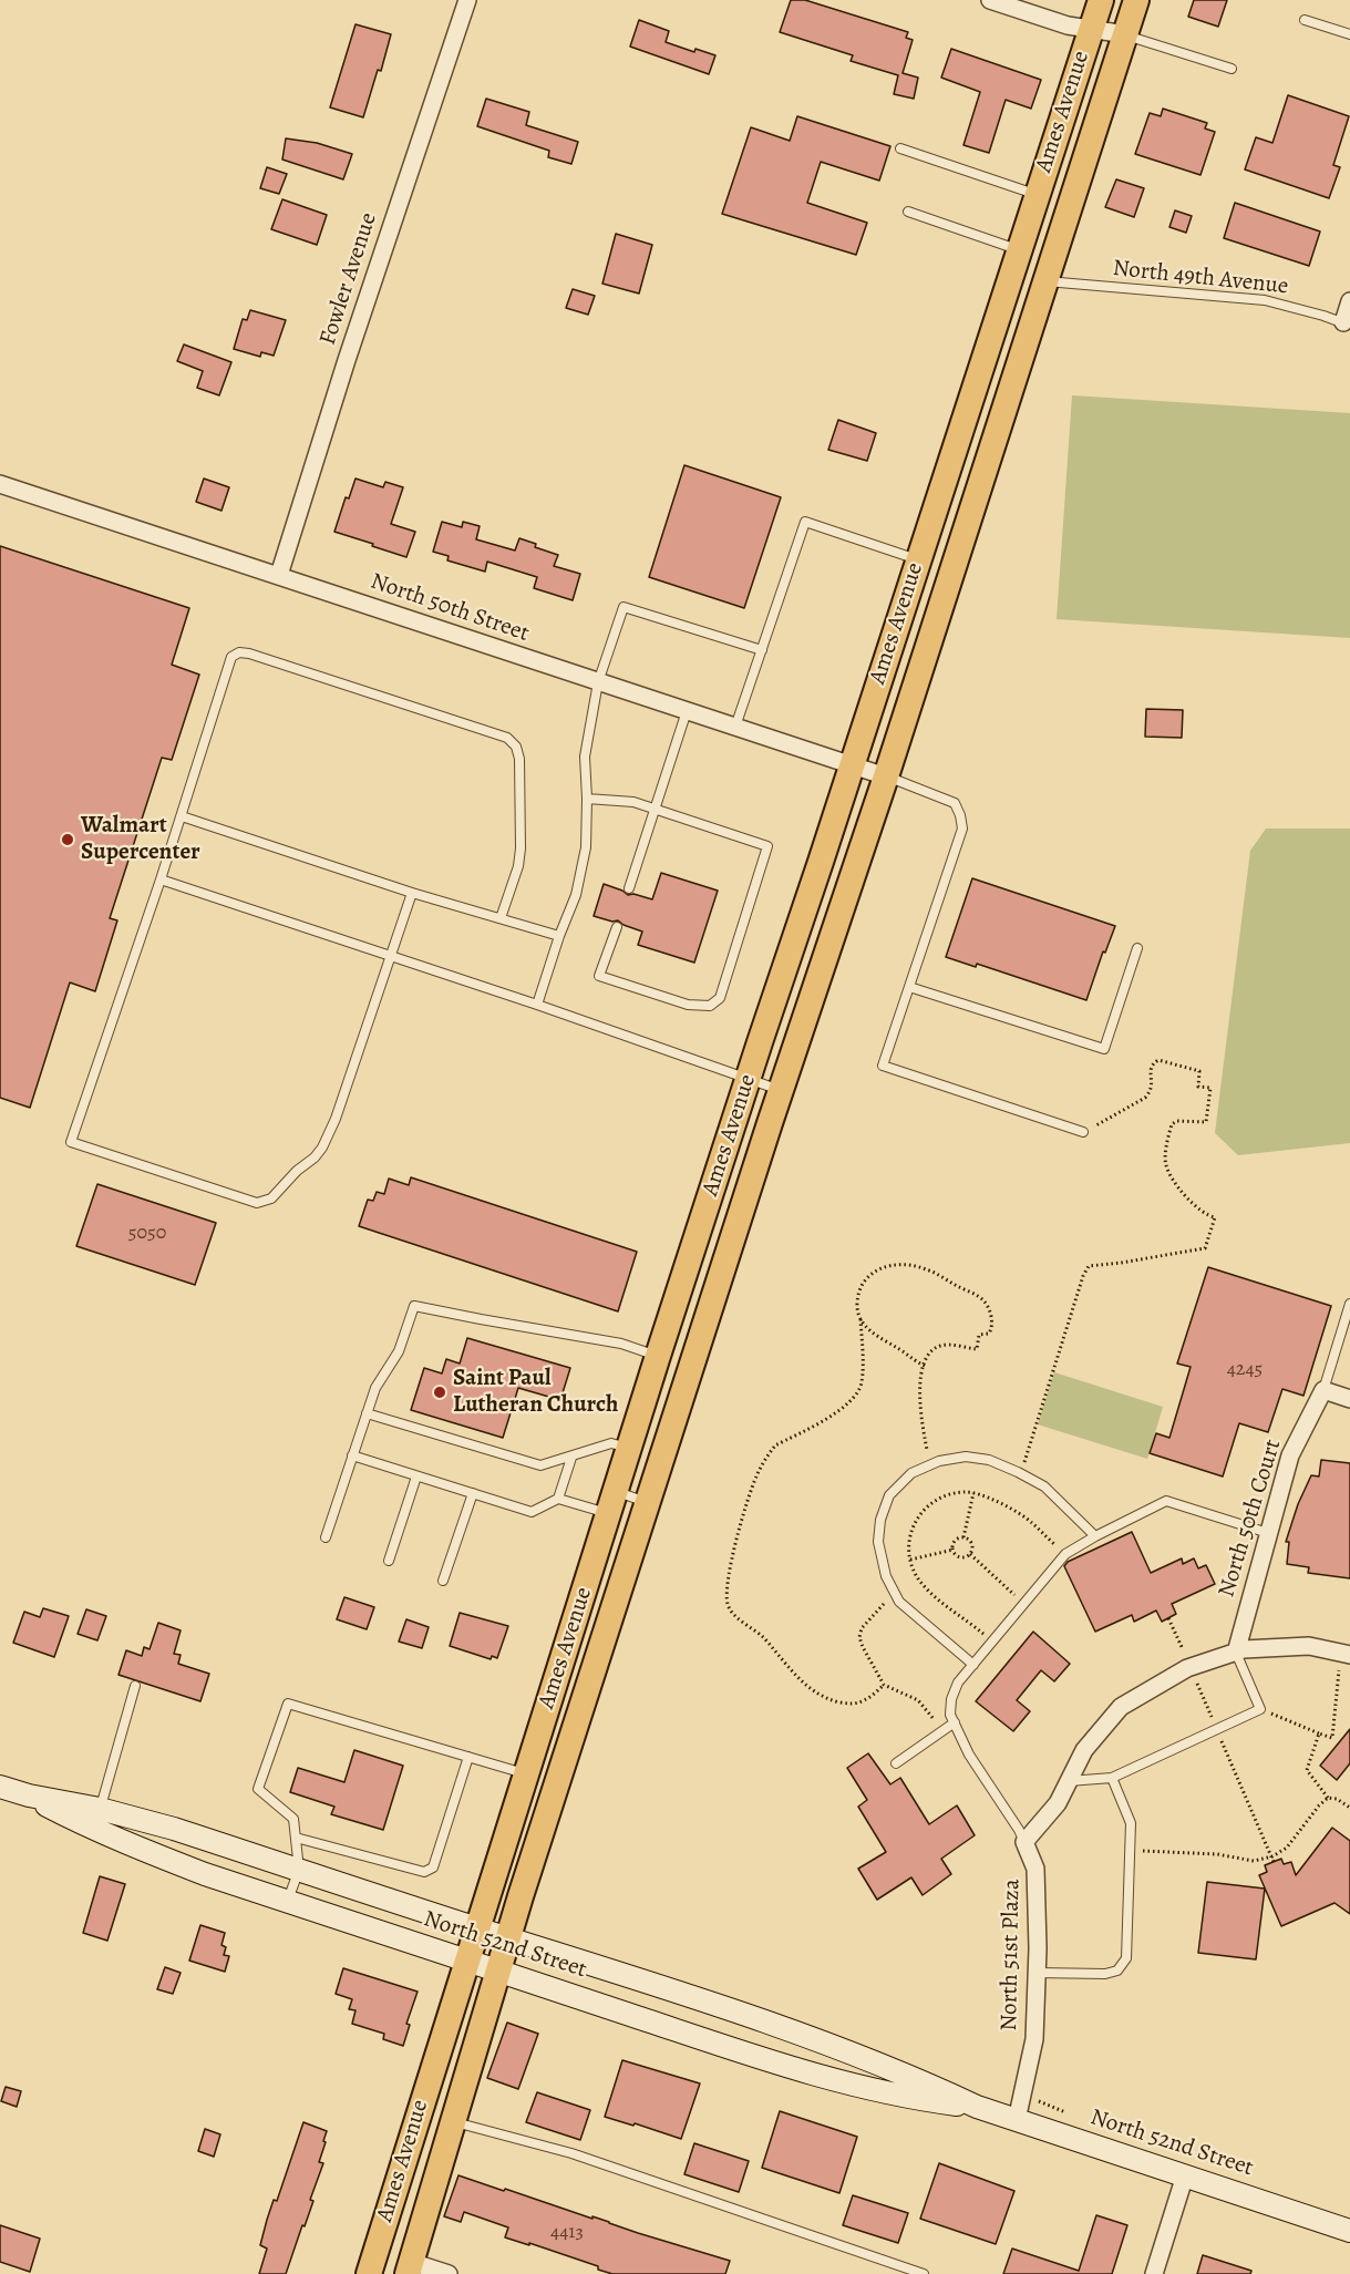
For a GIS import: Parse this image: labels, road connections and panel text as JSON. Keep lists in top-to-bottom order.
{
  "streets": {
    "main road": ["Ames Avenue", "North 52nd Street"],
    "street": [
      "Fowler Avenue",
      "North 50th Street",
      "North 50th Court",
      "North 51st Plaza"
    ],
    "lane": ["North 49th Avenue"]
  },
  "crossings": [
    ["Ames Avenue", "North 49th Avenue"],
    ["Ames Avenue", "North 50th Street"],
    ["Ames Avenue", "North 52nd Street"],
    ["Fowler Avenue", "North 50th Street"],
    ["North 52nd Street", "North 51st Plaza"]
  ],
  "places": ["Walmart Supercenter", "Saint Paul Lutheran Church"],
  "house_numbers": ["5050", "4245", "4413"]
}
